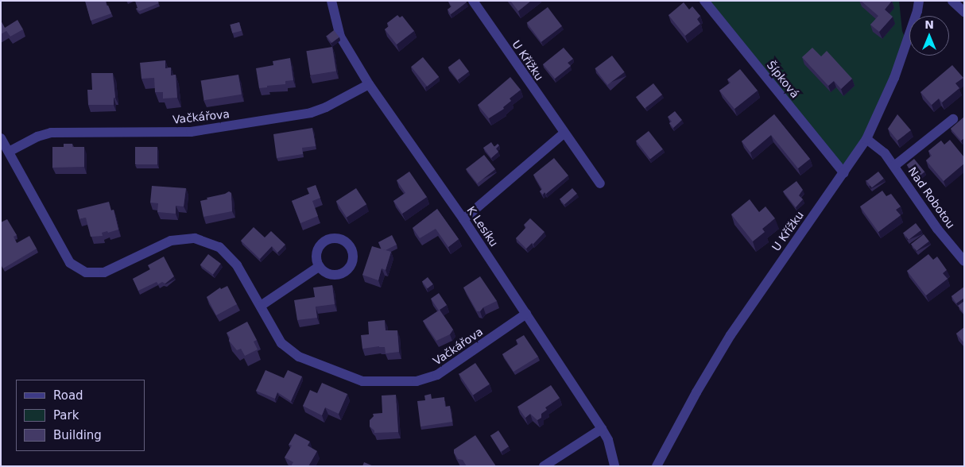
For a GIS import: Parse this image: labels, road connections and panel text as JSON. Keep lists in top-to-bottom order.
{
  "streets": {
    "street": [
      "U Křížku",
      "Šípková",
      "Vačkářova",
      "Nad Robotou",
      "K Lesíku"
    ]
  },
  "crossings": [
    ["U Křížku", "Šípková"],
    ["U Křížku", "Nad Robotou"],
    ["Vačkářova", "K Lesíku"]
  ],
  "legend": ["Road", "Park", "Building"],
  "north": "top"
}
